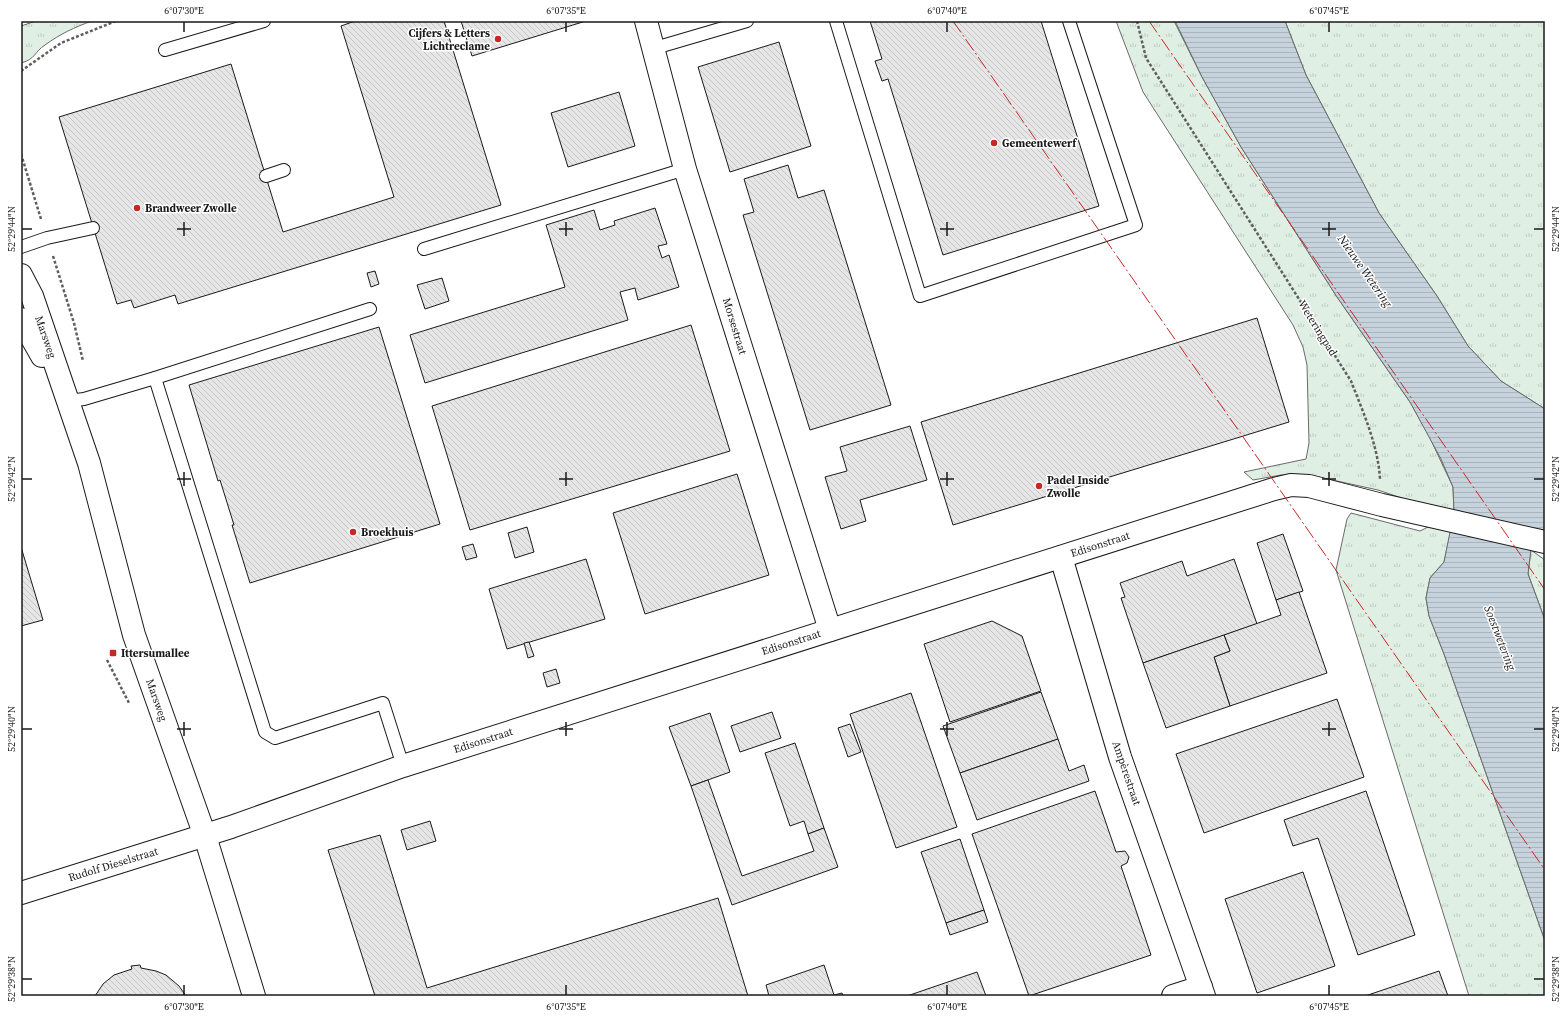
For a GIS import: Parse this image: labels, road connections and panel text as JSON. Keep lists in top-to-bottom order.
{
  "streets": {
    "street": [
      "Morsestraat",
      "Marsweg",
      "Edisonstraat",
      "Ampèrestraat",
      "Rudolf Dieselstraat"
    ],
    "path": ["Weteringpad"]
  },
  "crossings": [
    ["Morsestraat", "Edisonstraat"],
    ["Weteringpad", "Edisonstraat"],
    ["Marsweg", "Edisonstraat"],
    ["Marsweg", "Rudolf Dieselstraat"],
    ["Edisonstraat", "Ampèrestraat"],
    ["Edisonstraat", "Rudolf Dieselstraat"]
  ],
  "water": ["Nieuwe Wetering", "Soestwetering"],
  "places": {
    "other": [
      "Cijfers & Letters Lichtreclame",
      "Gemeentewerf",
      "Brandweer Zwolle",
      "Padel Inside Zwolle",
      "Broekhuis"
    ],
    "transit": ["Ittersumallee"]
  },
  "coordinates": [
    "6°07'30\"E",
    "6°07'35\"E",
    "6°07'40\"E",
    "6°07'45\"E",
    "52°29'44\"N",
    "52°29'42\"N",
    "52°29'40\"N",
    "52°29'38\"N"
  ]
}
